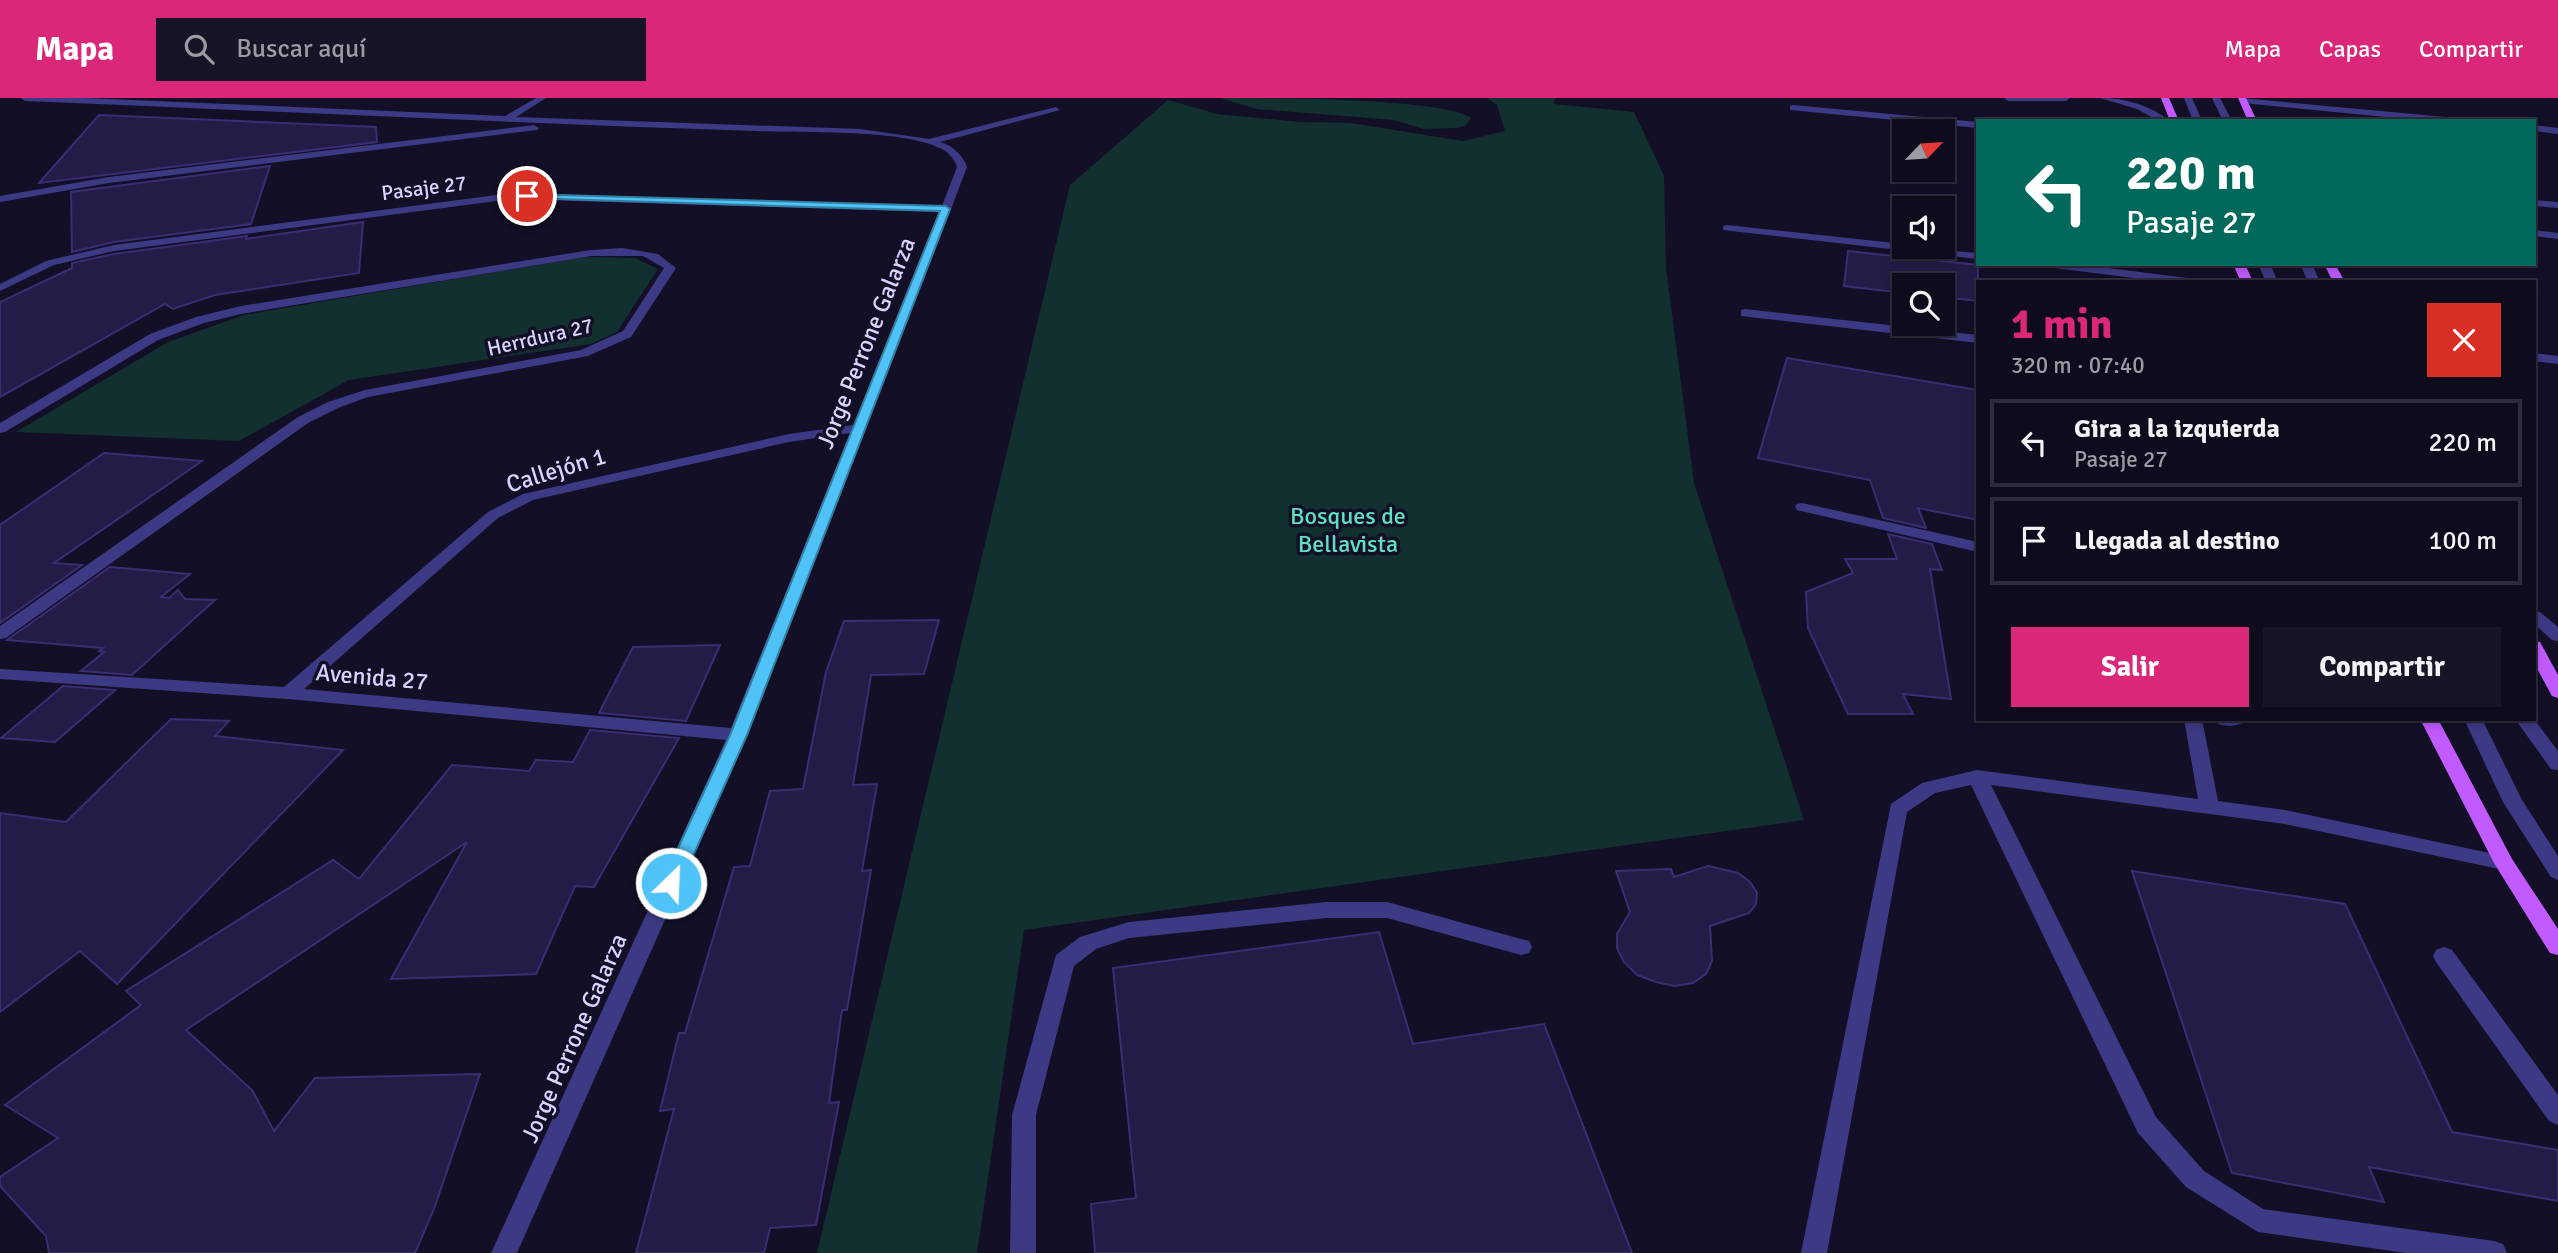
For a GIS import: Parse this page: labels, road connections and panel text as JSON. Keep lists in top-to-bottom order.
{
  "streets": {
    "street": [
      "Pasaje 27",
      "Herrdura 27",
      "Jorge Perrone Galarza",
      "Callejón 1",
      "Avenida 27"
    ]
  },
  "crossings": [
    ["Pasaje 27", "Jorge Perrone Galarza"],
    ["Jorge Perrone Galarza", "Callejón 1"],
    ["Jorge Perrone Galarza", "Avenida 27"],
    ["Callejón 1", "Avenida 27"]
  ],
  "parks": ["Bosques de Bellavista"],
  "north": "top right",
  "page": {
    "header": "Mapa",
    "search": "Buscar aquí",
    "nav": ["Mapa", "Capas", "Compartir"],
    "turn": ["220 m", "Pasaje 27"],
    "heading": ["1 min", "320 m · 07:40"],
    "list": [
      {
        "name": "Gira a la izquierda",
        "note": "Pasaje 27",
        "value": "220 m"
      },
      {
        "name": "Llegada al destino",
        "value": "100 m"
      }
    ],
    "buttons": ["Salir", "Compartir"]
  }
}
